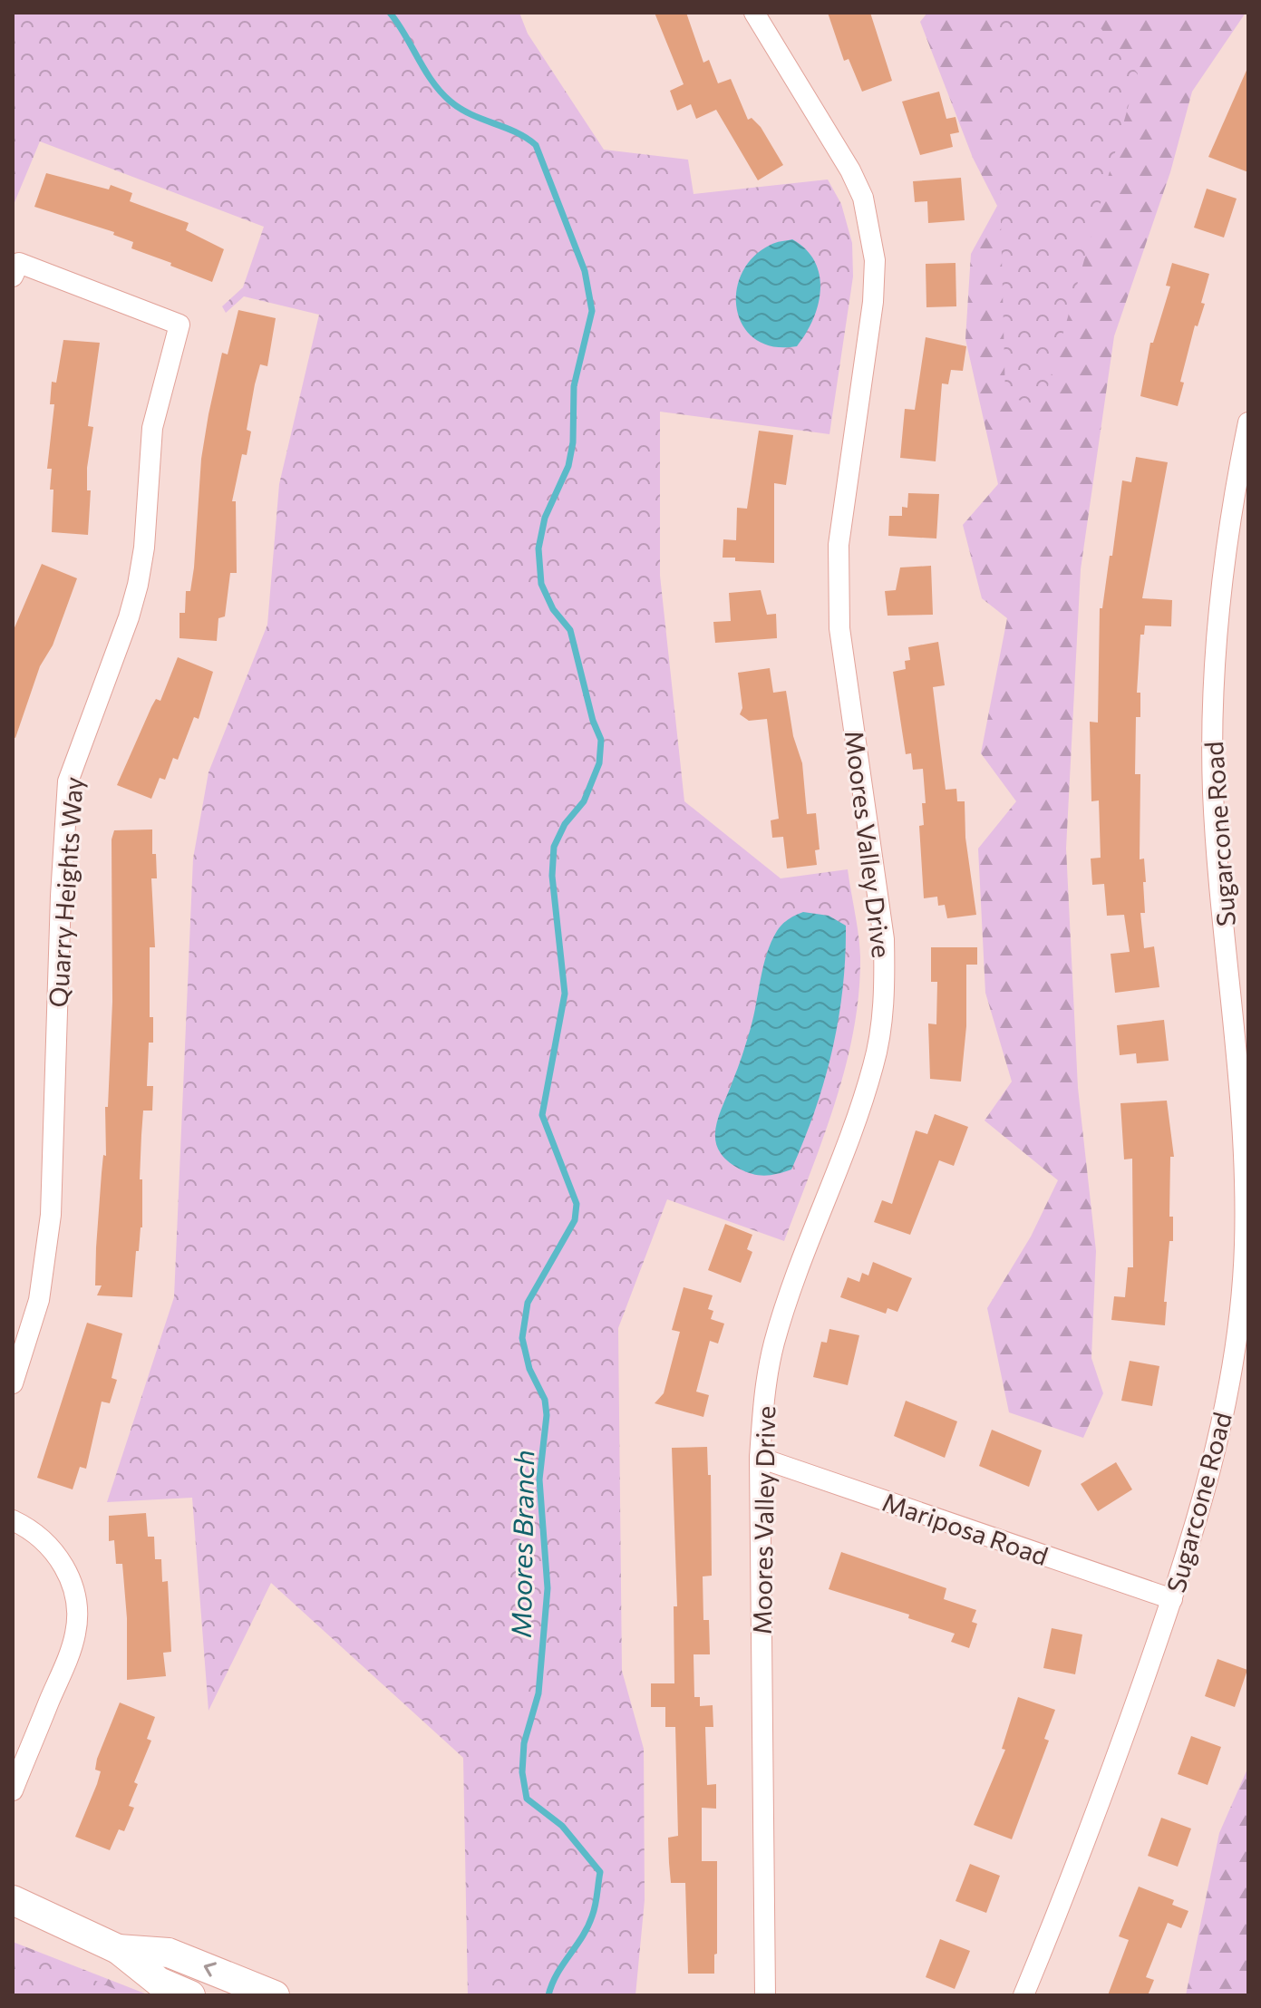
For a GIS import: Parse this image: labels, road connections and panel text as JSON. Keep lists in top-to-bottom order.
{
  "streets": {
    "street": [
      "Sugarcone Road",
      "Moores Valley Drive",
      "Quarry Heights Way",
      "Mariposa Road"
    ]
  },
  "crossings": [
    ["Sugarcone Road", "Mariposa Road"],
    ["Moores Valley Drive", "Mariposa Road"]
  ],
  "water": ["Moores Branch"]
}
